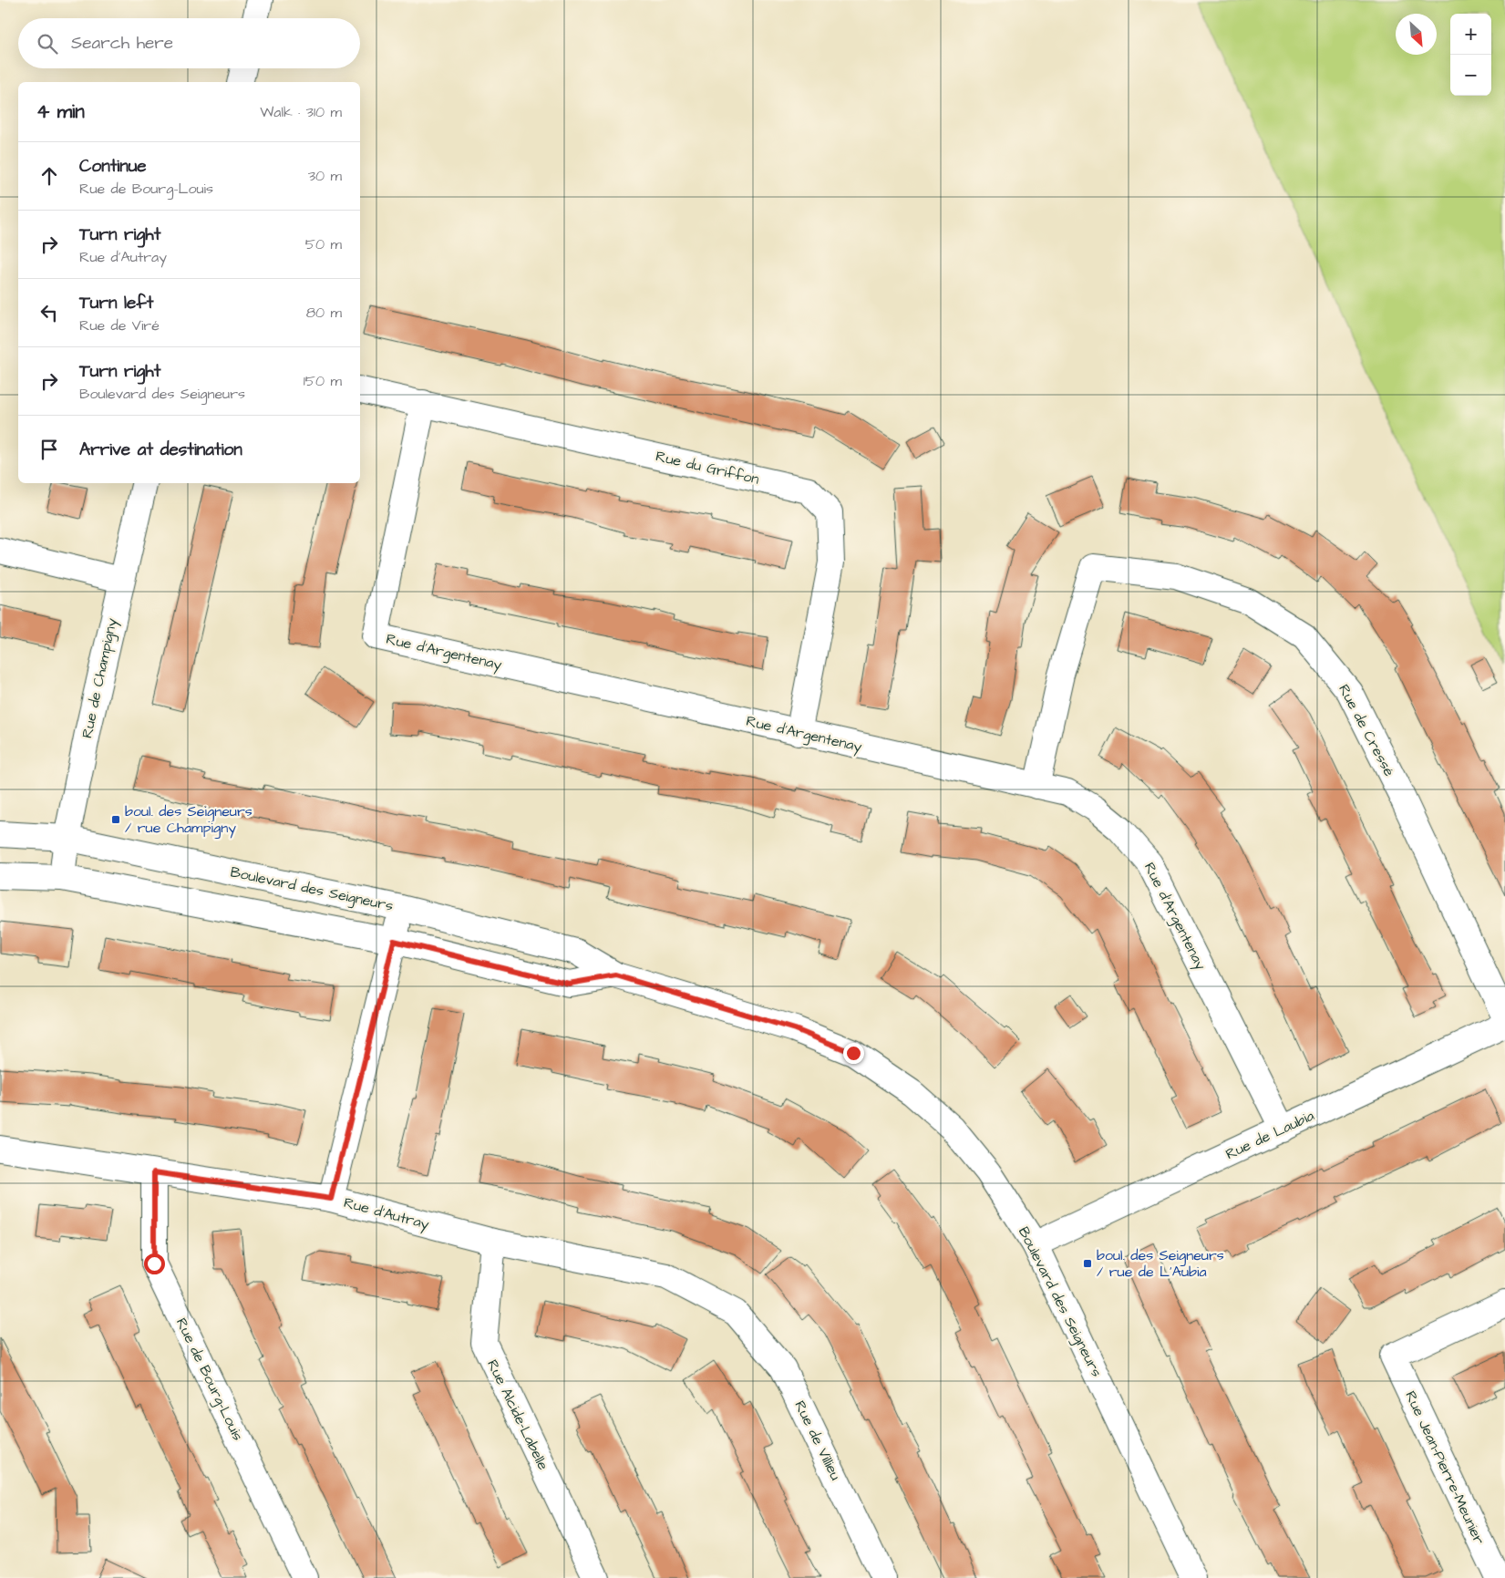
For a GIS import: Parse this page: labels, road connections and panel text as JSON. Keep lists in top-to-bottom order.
{
  "streets": {
    "street": [
      "Rue du Griffon",
      "Rue d'Argentenay",
      "Rue de Champigny",
      "Rue de Cressé",
      "Boulevard des Seigneurs",
      "Rue de Laubia",
      "Rue d'Autray",
      "Rue de Bourg-Louis",
      "Rue Alcide-Labelle",
      "Rue de Villieu",
      "Rue Jean-Pierre-Meunier"
    ]
  },
  "crossings": [
    ["Rue du Griffon", "Rue d'Argentenay"],
    ["Rue d'Argentenay", "Rue de Cressé"],
    ["Rue d'Argentenay", "Rue de Laubia"],
    ["Rue de Champigny", "Boulevard des Seigneurs"],
    ["Boulevard des Seigneurs", "Rue de Laubia"],
    ["Rue d'Autray", "Rue de Bourg-Louis"],
    ["Rue d'Autray", "Rue Alcide-Labelle"],
    ["Rue d'Autray", "Rue de Villieu"]
  ],
  "places": {
    "transit": ["boul. des Seigneurs / rue Champigny", "boul. des Seigneurs / rue de L'Aubia"]
  },
  "north": "bottom right",
  "page": {
    "map_buttons": ["+", "−"],
    "search": "Search here",
    "heading": ["4 min", "Walk · 310 m"],
    "list": [
      ["Continue", "Rue de Bourg-Louis", "30 m"],
      ["Turn right", "Rue d'Autray", "50 m"],
      ["Turn left", "Rue de Viré", "80 m"],
      ["Turn right", "Boulevard des Seigneurs", "150 m"],
      "Arrive at destination"
    ]
  }
}
